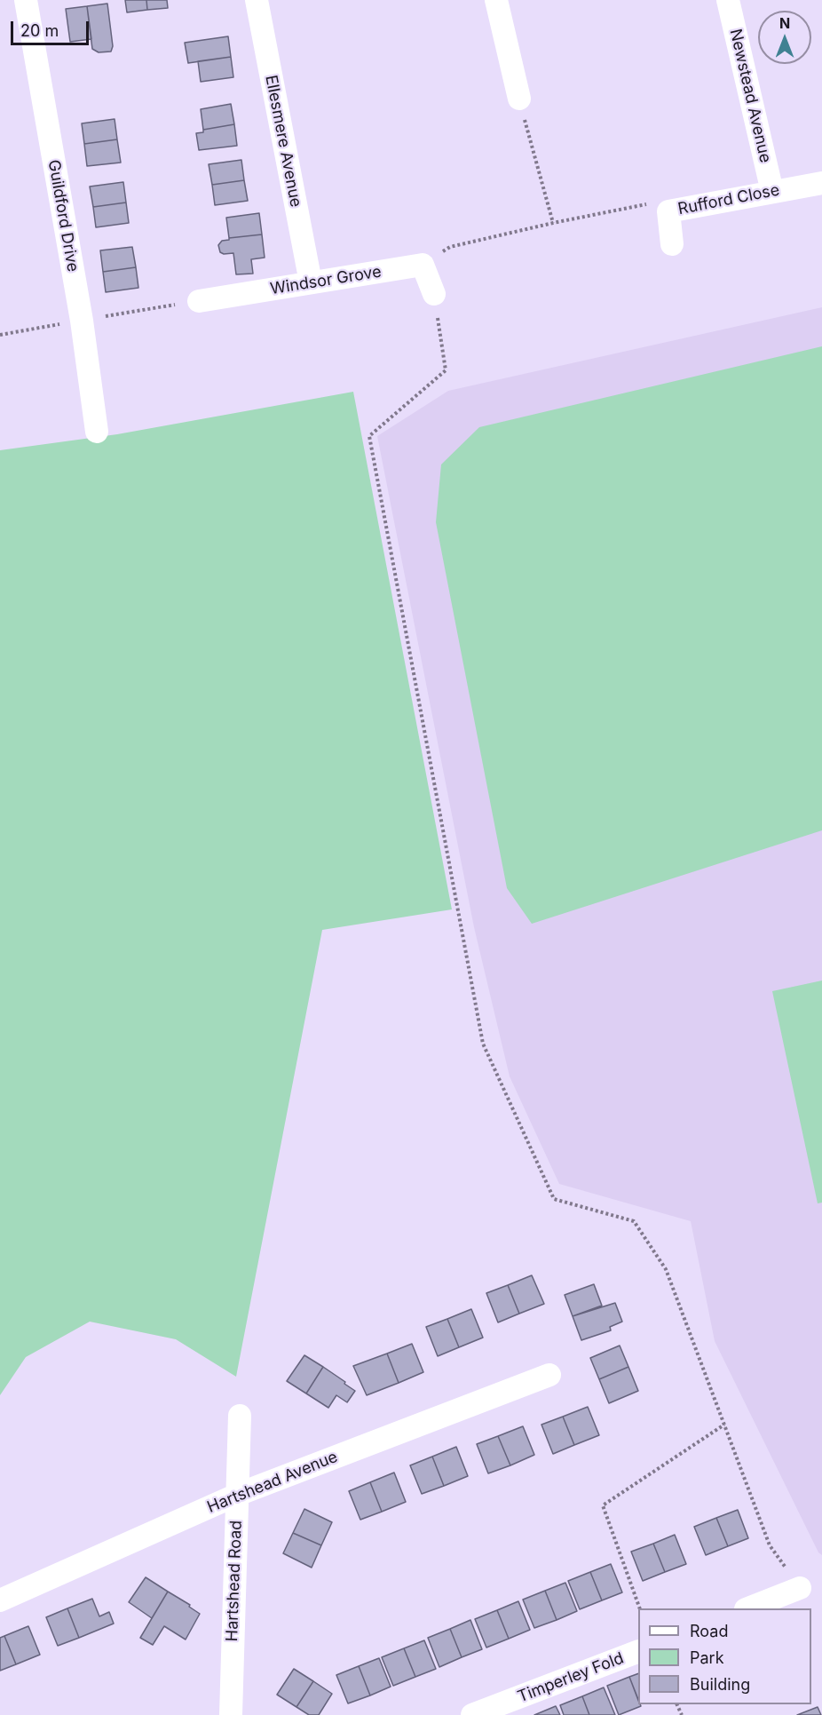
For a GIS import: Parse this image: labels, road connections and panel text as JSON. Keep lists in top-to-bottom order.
{
  "streets": {
    "street": [
      "Newstead Avenue",
      "Ellesmere Avenue",
      "Rufford Close",
      "Guildford Drive",
      "Windsor Grove",
      "Hartshead Avenue",
      "Hartshead Road",
      "Timperley Fold"
    ]
  },
  "crossings": [
    ["Newstead Avenue", "Rufford Close"],
    ["Ellesmere Avenue", "Windsor Grove"],
    ["Hartshead Avenue", "Hartshead Road"]
  ],
  "legend": ["Road", "Park", "Building"],
  "scale_bar": "20 m",
  "north": "top"
}
